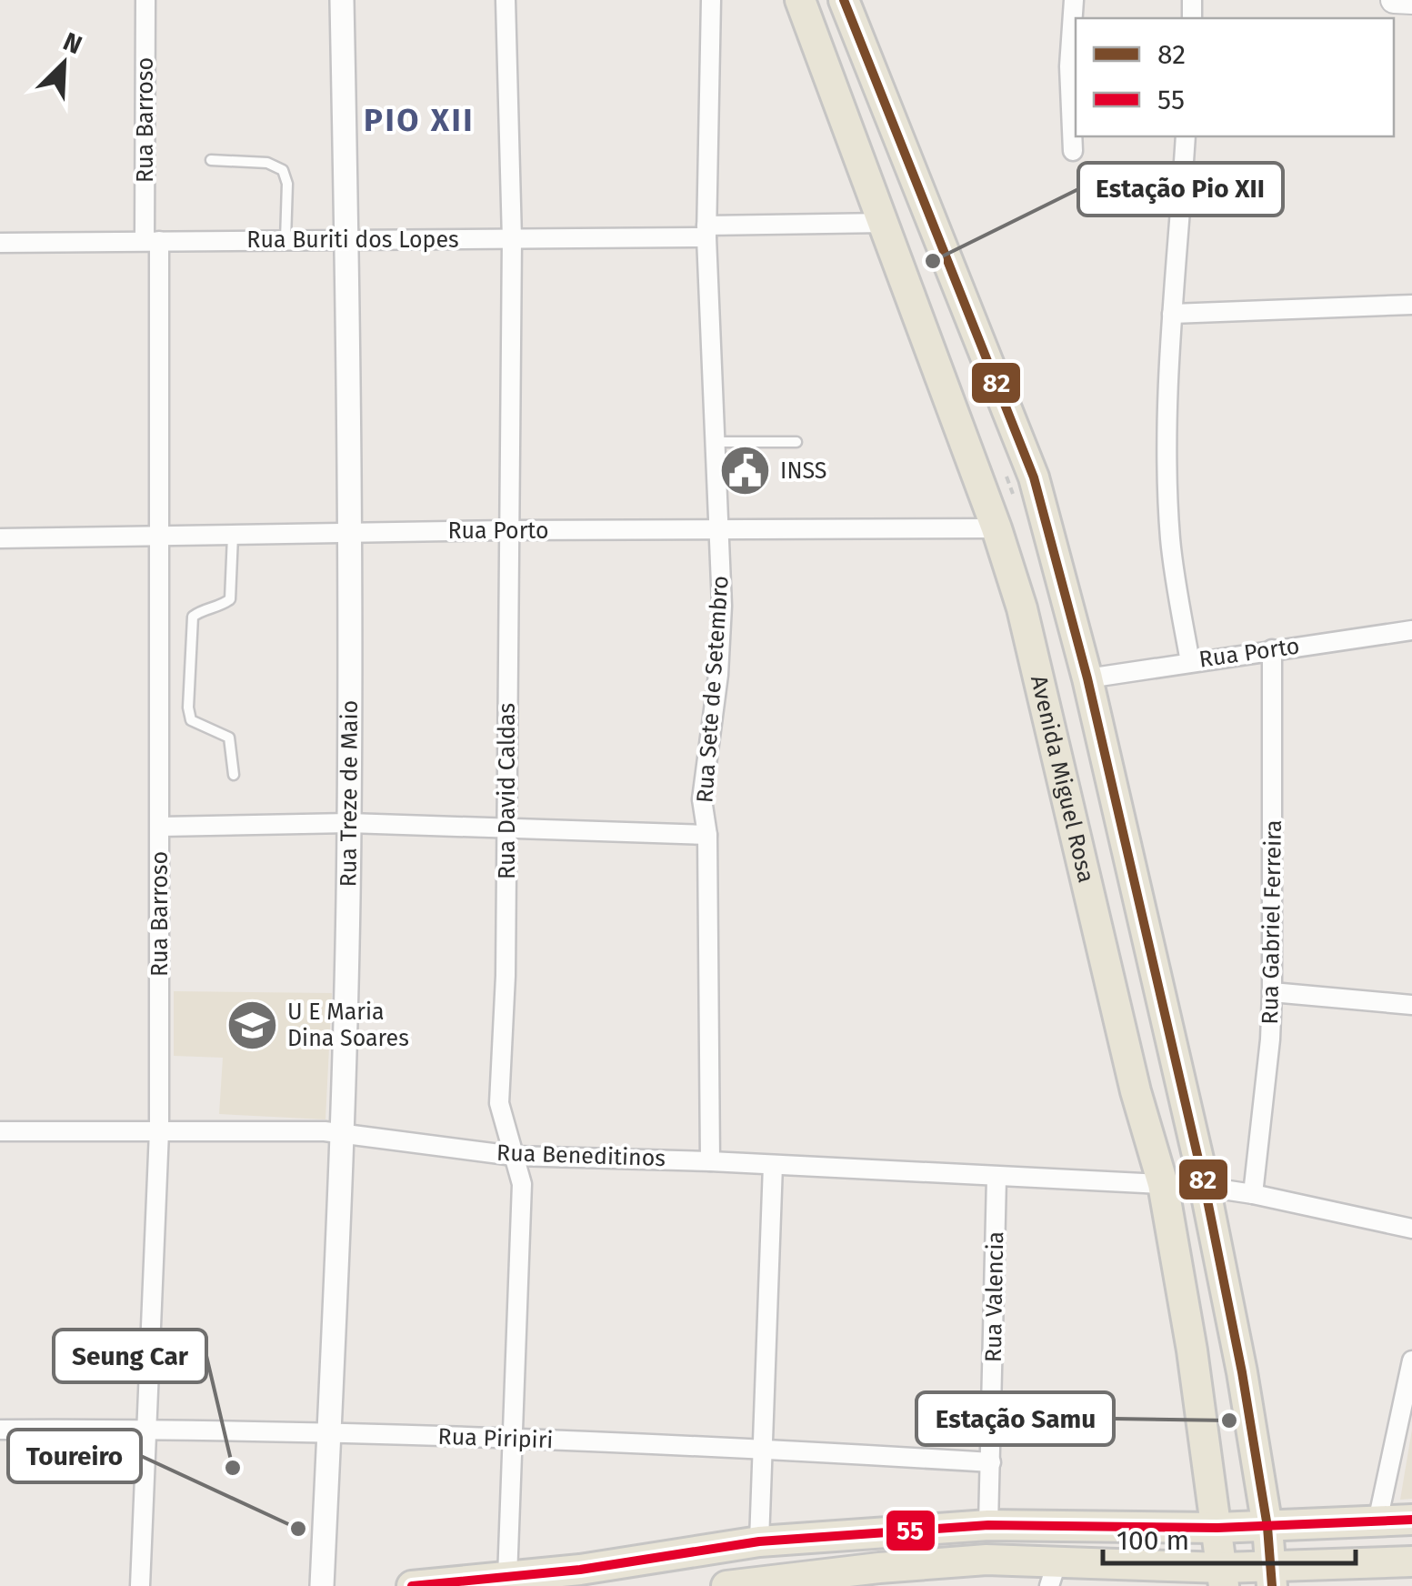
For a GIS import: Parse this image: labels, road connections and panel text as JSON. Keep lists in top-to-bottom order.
{
  "streets": {
    "main road": ["Avenida Miguel Rosa"],
    "street": [
      "Rua Barroso",
      "Rua Buriti dos Lopes",
      "Rua Porto",
      "Rua Sete de Setembro",
      "Rua David Caldas",
      "Rua Treze de Maio",
      "Rua Gabriel Ferreira",
      "Rua Beneditinos",
      "Rua Valencia",
      "Rua Piripiri"
    ]
  },
  "crossings": [
    ["Rua Barroso", "Rua Buriti dos Lopes"],
    ["Rua Barroso", "Rua Porto"],
    ["Rua Barroso", "Rua Beneditinos"],
    ["Rua Barroso", "Rua Piripiri"],
    ["Rua Buriti dos Lopes", "Rua Sete de Setembro"],
    ["Rua Buriti dos Lopes", "Avenida Miguel Rosa"],
    ["Rua Buriti dos Lopes", "Rua David Caldas"],
    ["Rua Buriti dos Lopes", "Rua Treze de Maio"],
    ["Rua Porto", "Rua Sete de Setembro"],
    ["Rua Porto", "Avenida Miguel Rosa"],
    ["Rua Porto", "Rua David Caldas"],
    ["Rua Porto", "Rua Treze de Maio"],
    ["Rua Porto", "Rua Gabriel Ferreira"],
    ["Rua Sete de Setembro", "Rua Beneditinos"],
    ["Avenida Miguel Rosa", "Rua Beneditinos"],
    ["Rua David Caldas", "Rua Beneditinos"],
    ["Rua David Caldas", "Rua Piripiri"],
    ["Rua Treze de Maio", "Rua Beneditinos"],
    ["Rua Treze de Maio", "Rua Piripiri"],
    ["Rua Beneditinos", "Rua Valencia"],
    ["Rua Valencia", "Rua Piripiri"]
  ],
  "districts": ["PIO XII"],
  "places": {
    "other": [
      "Estação Pio XII",
      "Estação Samu",
      "Seung Car",
      "Toureiro"
    ],
    "public building": ["INSS"],
    "school or university": ["U E Maria Dina Soares"]
  },
  "lines": ["transit line 82", "transit line 55"],
  "legend": ["82", "55"],
  "scale_bar": "100 m",
  "north": "top right"
}
